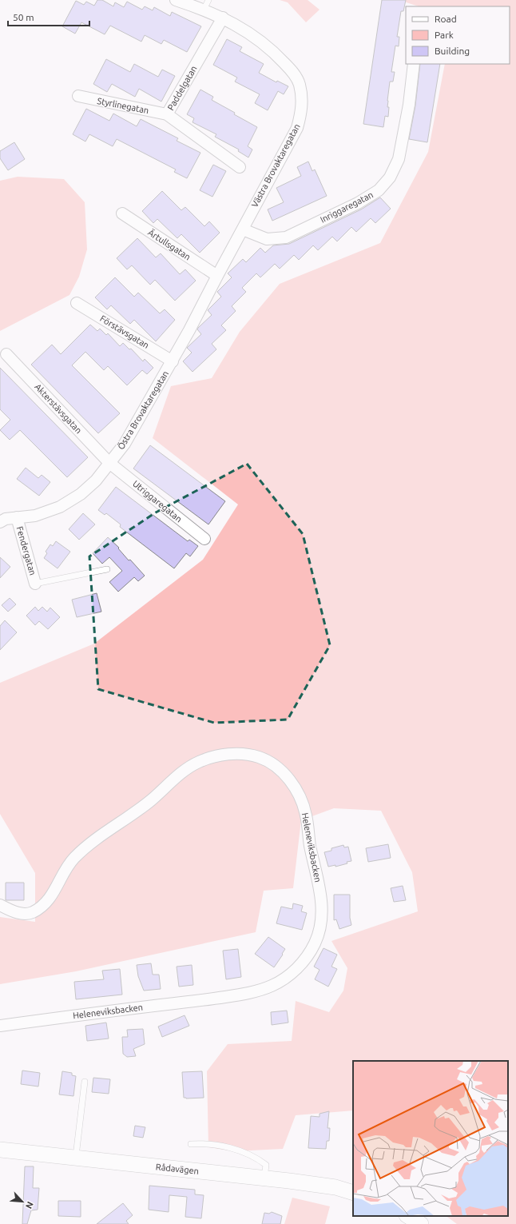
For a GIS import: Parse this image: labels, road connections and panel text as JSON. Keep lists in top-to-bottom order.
{
  "streets": {
    "street": [
      "Paddelgatan",
      "Styrlinegatan",
      "Västra Brovaktaregatan",
      "Inriggaregatan",
      "Ärtullsgatan",
      "Förstävsgatan",
      "Akterstävsgatan",
      "Östra Brovaktaregatan",
      "Utriggaregatan",
      "Fendergatan",
      "Heleneviksbacken",
      "Rådavägen"
    ]
  },
  "crossings": [
    ["Paddelgatan", "Styrlinegatan"],
    ["Paddelgatan", "Västra Brovaktaregatan"],
    ["Västra Brovaktaregatan", "Inriggaregatan"],
    ["Västra Brovaktaregatan", "Ärtullsgatan"],
    ["Västra Brovaktaregatan", "Förstävsgatan"],
    ["Västra Brovaktaregatan", "Östra Brovaktaregatan"],
    ["Förstävsgatan", "Östra Brovaktaregatan"],
    ["Akterstävsgatan", "Östra Brovaktaregatan"],
    ["Akterstävsgatan", "Utriggaregatan"],
    ["Östra Brovaktaregatan", "Utriggaregatan"],
    ["Östra Brovaktaregatan", "Fendergatan"]
  ],
  "legend": ["Road", "Park", "Building"],
  "scale_bar": "50 m",
  "north": "bottom right"
}
